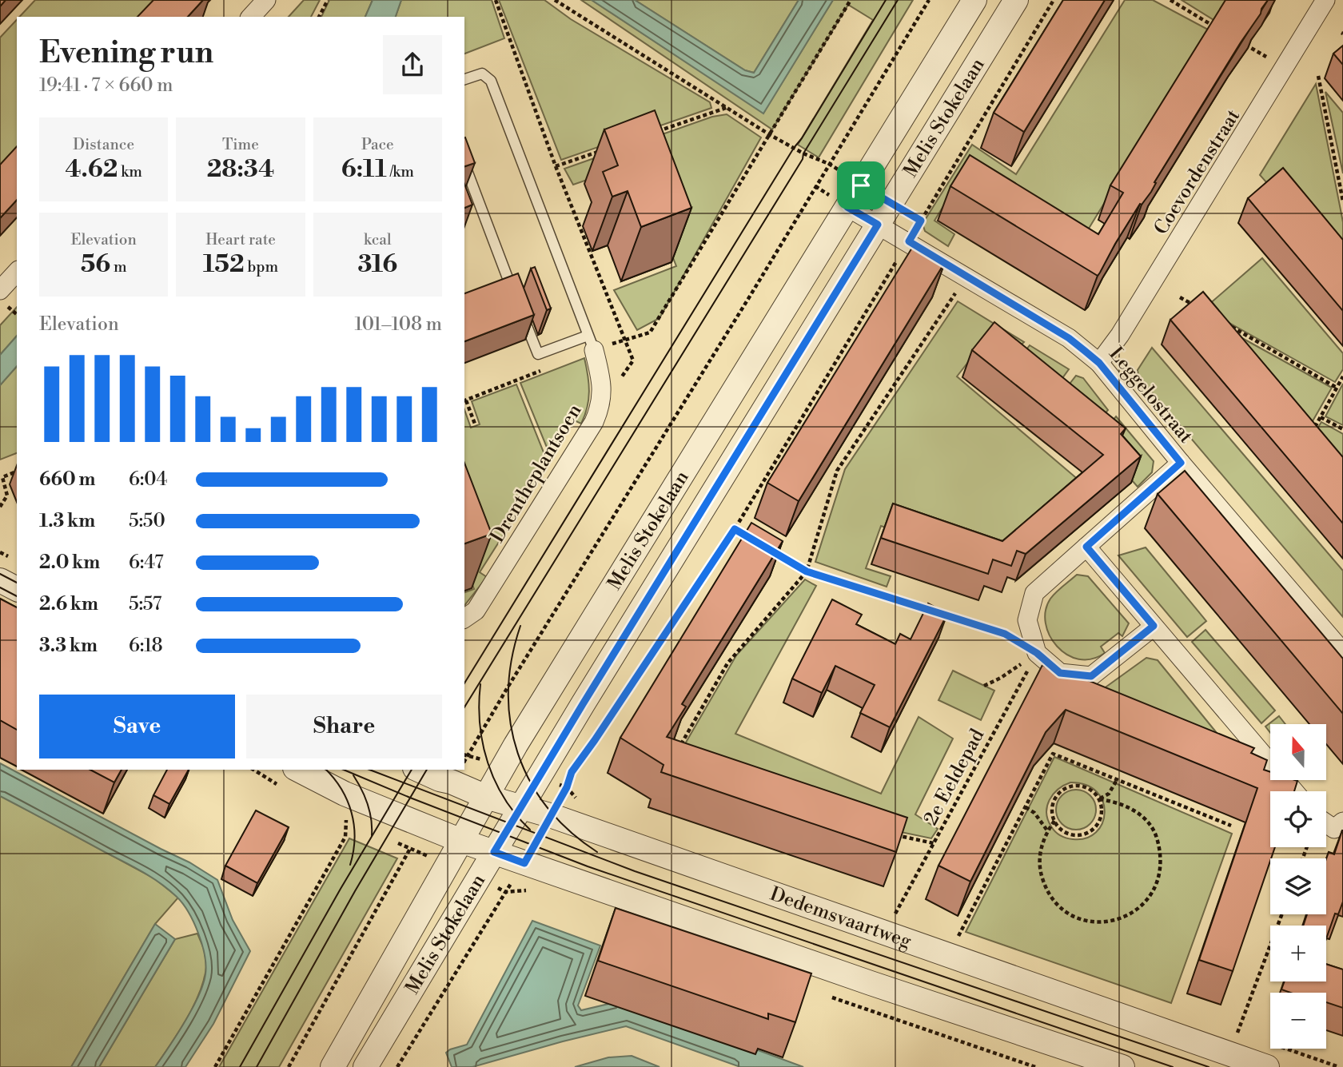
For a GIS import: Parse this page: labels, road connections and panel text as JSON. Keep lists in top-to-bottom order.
{
  "streets": {
    "street": [
      "Melis Stokelaan",
      "Coevordenstraat",
      "Leggelostraat",
      "Drentheplantsoen",
      "Dedemsvaartweg"
    ],
    "path": ["2e Eeldepad"]
  },
  "crossings": [
    ["Melis Stokelaan", "Leggelostraat"],
    ["Melis Stokelaan", "Dedemsvaartweg"],
    ["Coevordenstraat", "Leggelostraat"]
  ],
  "north": "top",
  "page": {
    "heading": ["Evening run", "19:41 · 7 × 660 m"],
    "stats": [
      ["Distance", "4.62 km"],
      ["Time", "28:34"],
      ["Pace", "6:11 /km"],
      ["Elevation", "56 m"],
      ["Heart rate", "152 bpm"],
      ["kcal", "316"]
    ],
    "chart": ["Elevation", "101–108 m"],
    "list": [
      {
        "name": "660 m",
        "note": "6:04"
      },
      {
        "name": "1.3 km",
        "note": "5:50"
      },
      {
        "name": "2.0 km",
        "note": "6:47"
      },
      {
        "name": "2.6 km",
        "note": "5:57"
      },
      {
        "name": "3.3 km",
        "note": "6:18"
      }
    ],
    "buttons": ["Save", "Share"],
    "map_buttons": ["+", "−"]
  }
}
